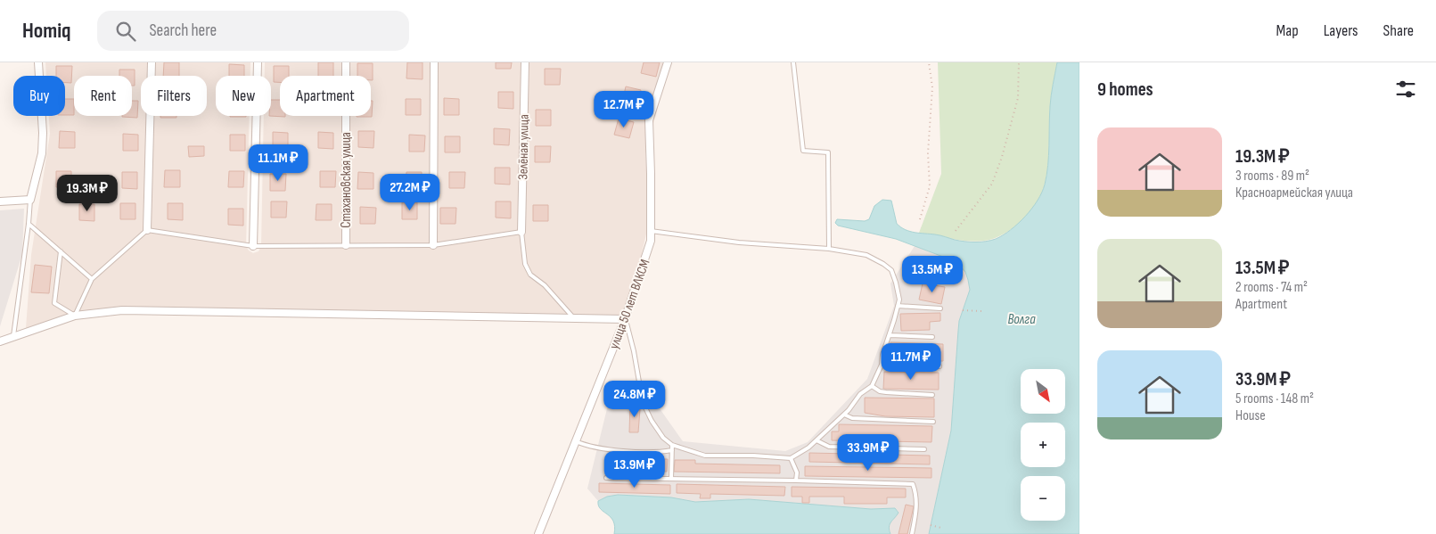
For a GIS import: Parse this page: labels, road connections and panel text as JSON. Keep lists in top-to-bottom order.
{
  "streets": {
    "street": ["Зелёная улица", "Стахановская улица", "улица 50 лет ВЛКСМ"]
  },
  "water": ["Волга"],
  "north": "bottom right",
  "page": {
    "header": "Homiq",
    "search": "Search here",
    "nav": ["Map", "Layers", "Share"],
    "heading": "9 homes",
    "chip": [
      "Buy",
      "Rent",
      "Filters",
      "New",
      "Apartment"
    ],
    "price": [
      "12.7M ₽",
      "11.1M ₽",
      "27.2M ₽",
      "19.3M ₽",
      "13.5M ₽",
      "11.7M ₽",
      "24.8M ₽",
      "33.9M ₽",
      "13.9M ₽"
    ],
    "list": [
      {
        "name": "19.3M ₽",
        "note": "3 rooms · 89 m² · Красноармейская улица"
      },
      {
        "name": "13.5M ₽",
        "note": "2 rooms · 74 m² · Apartment"
      },
      {
        "name": "33.9M ₽",
        "note": "5 rooms · 148 m² · House"
      }
    ],
    "map_buttons": ["+", "−"]
  }
}
